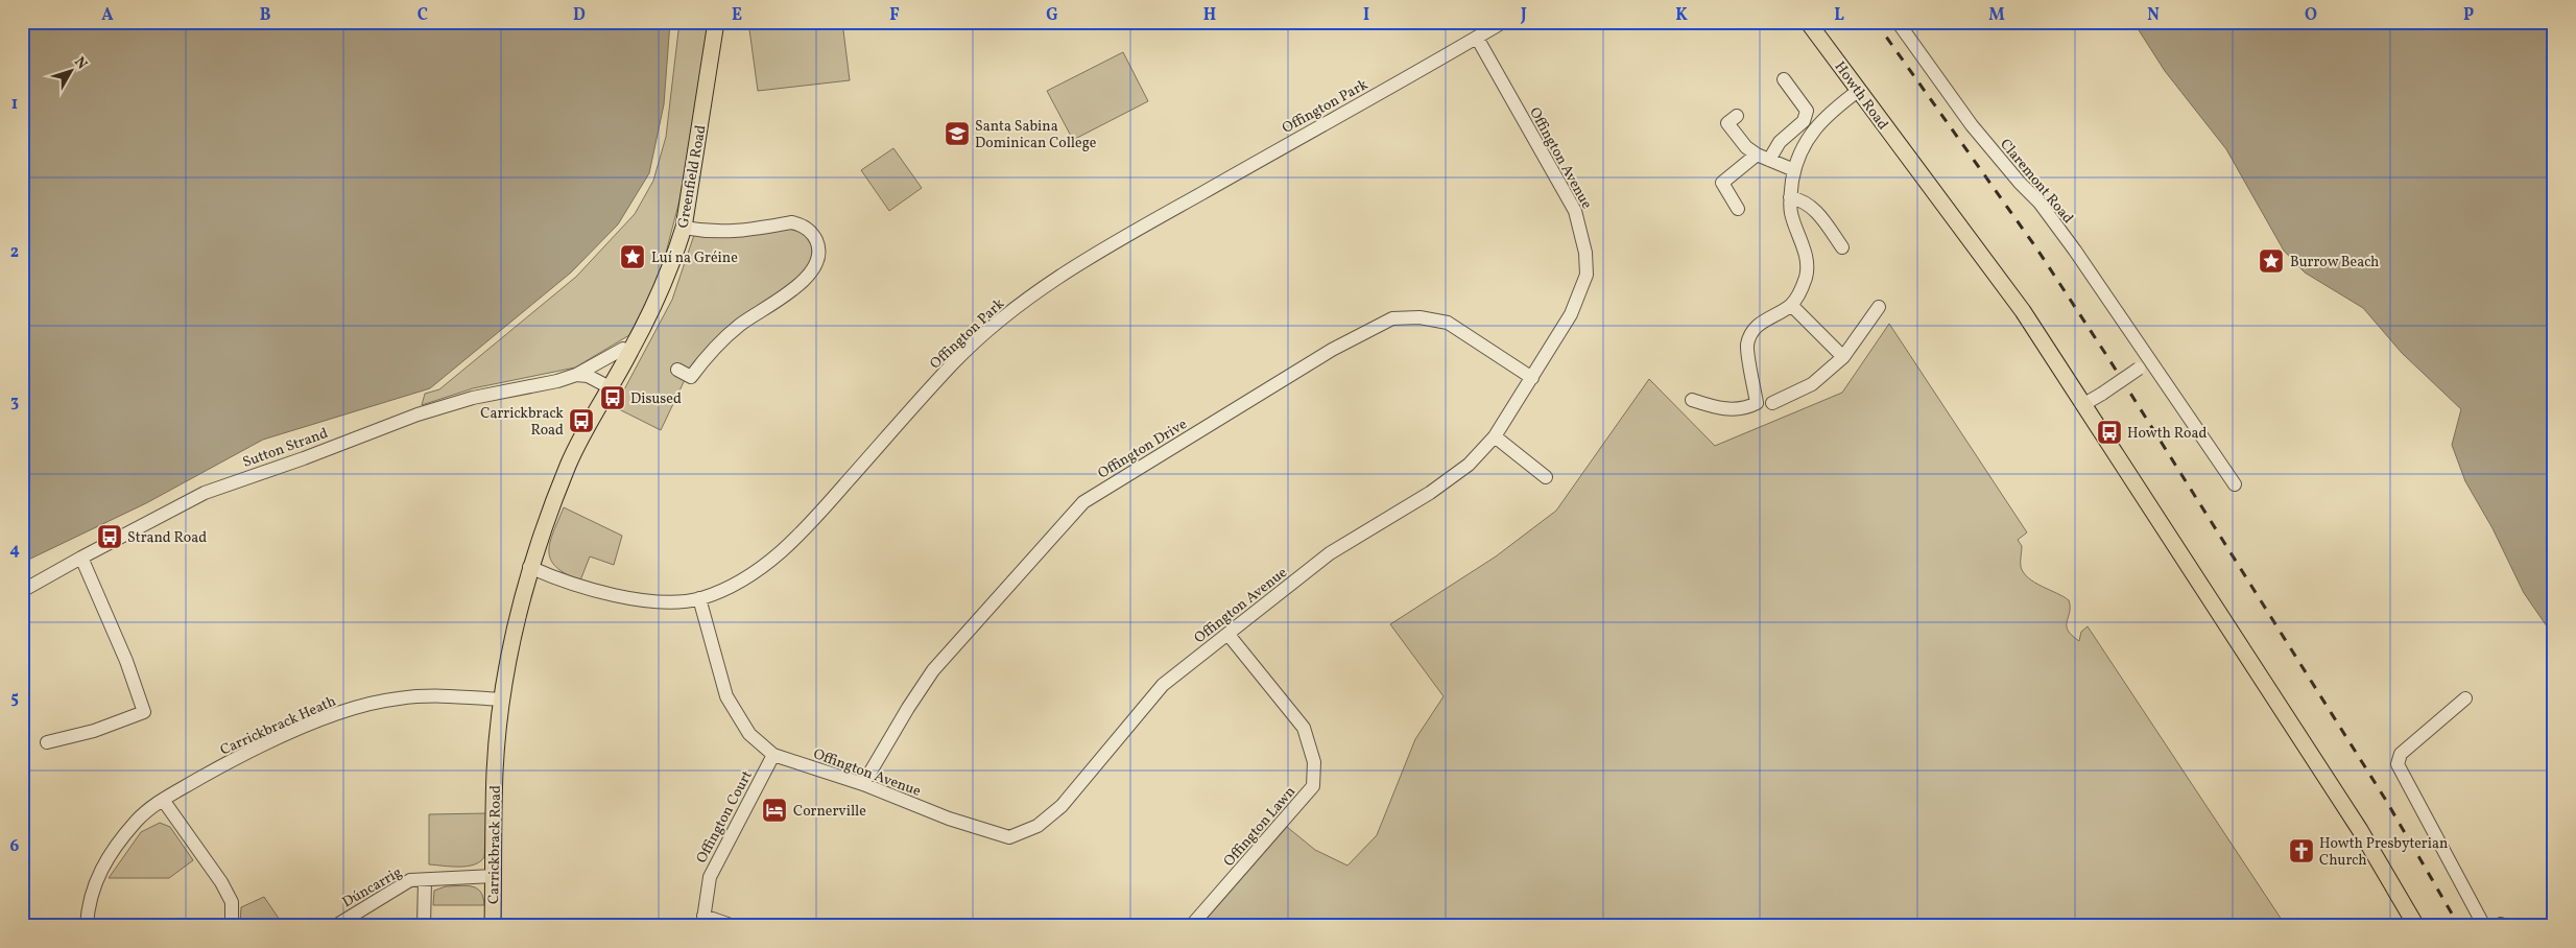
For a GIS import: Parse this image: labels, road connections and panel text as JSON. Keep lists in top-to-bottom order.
{
  "streets": {
    "main road": ["Howth Road", "Greenfield Road", "Carrickbrack Road"],
    "street": [
      "Offington Park",
      "Offington Avenue",
      "Claremont Road",
      "Sutton Strand",
      "Offington Drive",
      "Carrickbrack Heath",
      "Offington Court",
      "Offington Lawn",
      "Dúncarrig"
    ]
  },
  "crossings": [
    ["Offington Park", "Offington Avenue"],
    ["Offington Park", "Carrickbrack Road"],
    ["Offington Avenue", "Offington Drive"],
    ["Offington Avenue", "Offington Court"],
    ["Offington Avenue", "Offington Lawn"],
    ["Greenfield Road", "Sutton Strand"],
    ["Greenfield Road", "Carrickbrack Road"],
    ["Sutton Strand", "Carrickbrack Road"],
    ["Carrickbrack Heath", "Carrickbrack Road"],
    ["Carrickbrack Road", "Dúncarrig"]
  ],
  "places": {
    "school or university": ["Santa Sabina Dominican College"],
    "place": ["Luí na Gréine", "Burrow Beach"],
    "bus stop": [
      "Disused",
      "Carrickbrack Road",
      "Howth Road",
      "Strand Road"
    ],
    "hotel": ["Cornerville"],
    "church": ["Howth Presbyterian Church"]
  },
  "north": "top right",
  "grid": {
    "columns": [
      "A",
      "B",
      "C",
      "D",
      "E",
      "F",
      "G",
      "H",
      "I",
      "J",
      "K",
      "L",
      "M",
      "N",
      "O",
      "P"
    ],
    "rows": [
      "1",
      "2",
      "3",
      "4",
      "5",
      "6"
    ]
  }
}
